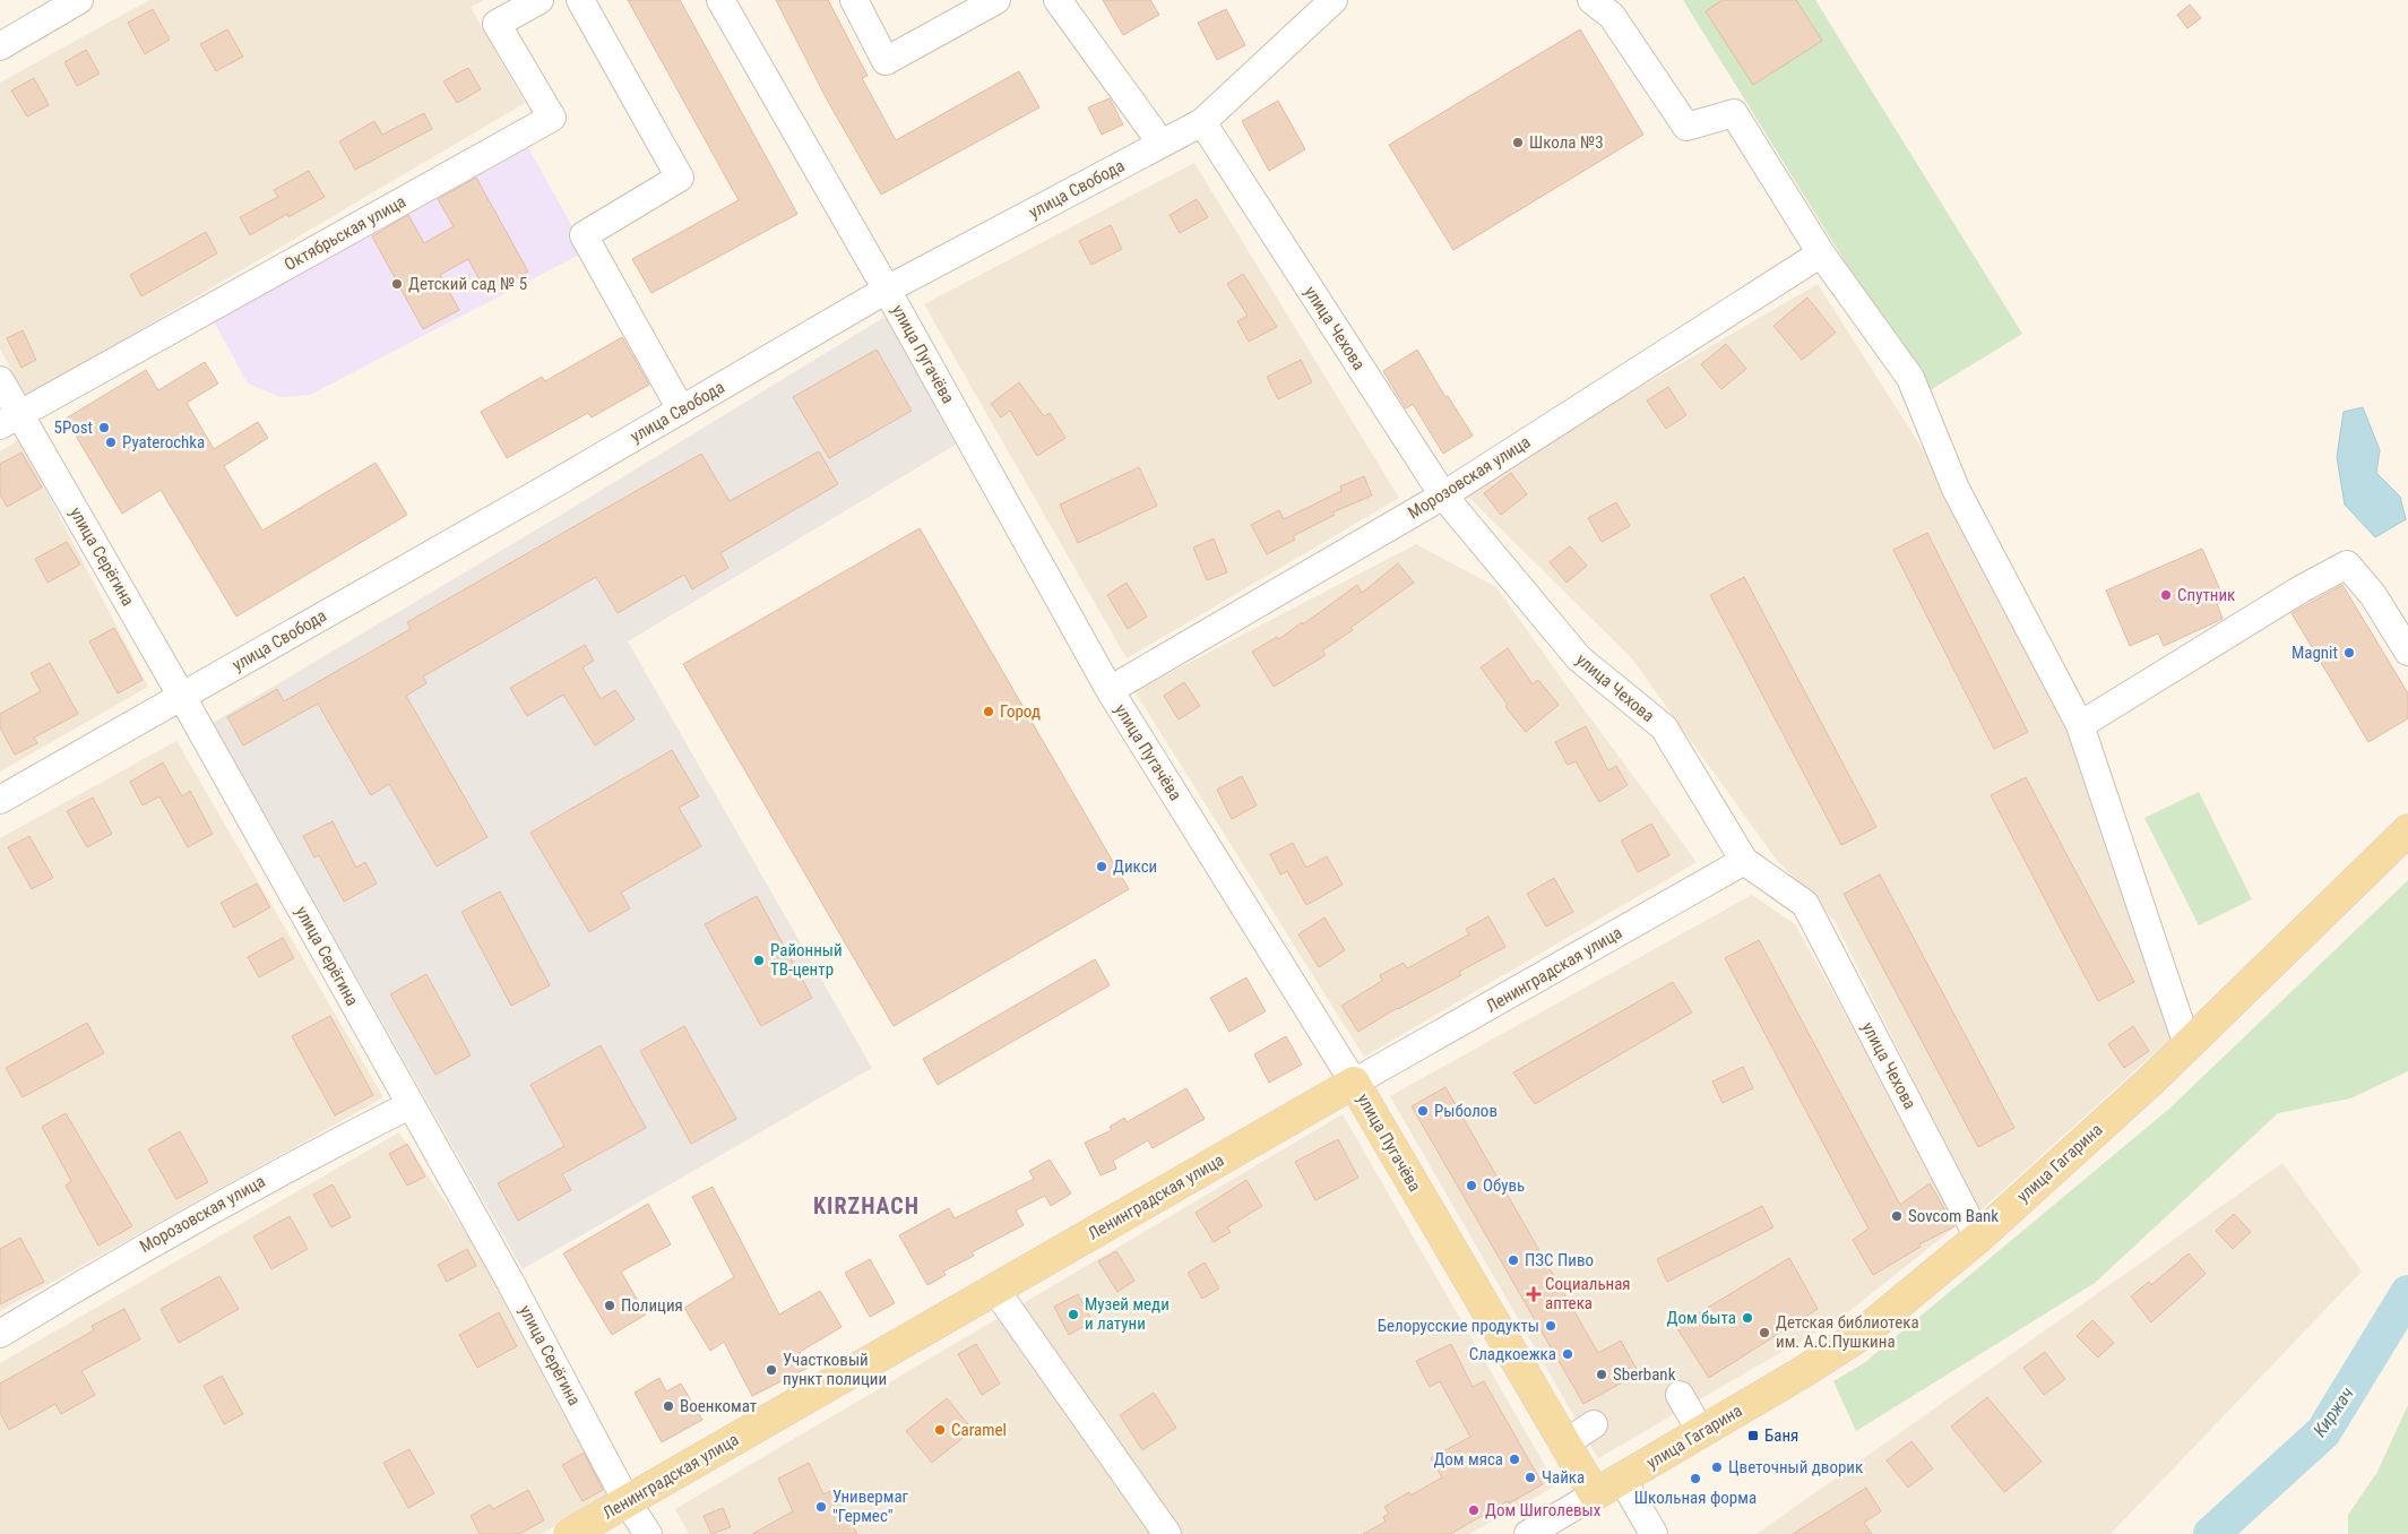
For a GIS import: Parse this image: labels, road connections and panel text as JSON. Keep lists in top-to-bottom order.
{
  "streets": {
    "main road": ["улица Пугачёва", "Ленинградская улица", "улица Гагарина"],
    "street": [
      "улица Свобода",
      "Октябрьская улица",
      "улица Чехова",
      "Морозовская улица",
      "улица Серёгина"
    ]
  },
  "crossings": [
    ["улица Свобода", "улица Чехова"],
    ["улица Свобода", "улица Пугачёва"],
    ["улица Свобода", "улица Серёгина"],
    ["Октябрьская улица", "улица Серёгина"],
    ["улица Чехова", "Морозовская улица"],
    ["улица Чехова", "Ленинградская улица"],
    ["улица Чехова", "улица Гагарина"],
    ["улица Пугачёва", "Морозовская улица"],
    ["улица Пугачёва", "Ленинградская улица"],
    ["улица Пугачёва", "улица Гагарина"],
    ["Морозовская улица", "улица Серёгина"],
    ["улица Серёгина", "Ленинградская улица"]
  ],
  "districts": ["KIRZHACH"],
  "water": ["Киржач"],
  "places": {
    "other": [
      "Школа №3",
      "Детский сад № 5",
      "5Post",
      "Pyaterochka",
      "Спутник",
      "Magnit",
      "Город",
      "Дикси",
      "Районный ТВ-центр",
      "Рыболов",
      "Обувь",
      "Sovcom Bank",
      "ПЗС Пиво",
      "Полиция",
      "Музей меди и латуни",
      "Дом быта",
      "Белорусские продукты",
      "Детская библиотека им. А.С.Пушкина",
      "Сладкоежка",
      "Участковый пункт полиции",
      "Sberbank",
      "Военкомат",
      "Caramel",
      "Дом мяса",
      "Цветочный дворик",
      "Чайка",
      "Школьная форма",
      "Универмаг \"Гермес\"",
      "Дом Шиголевых"
    ],
    "health": ["Социальная аптека"],
    "transit": ["Баня"]
  }
}
